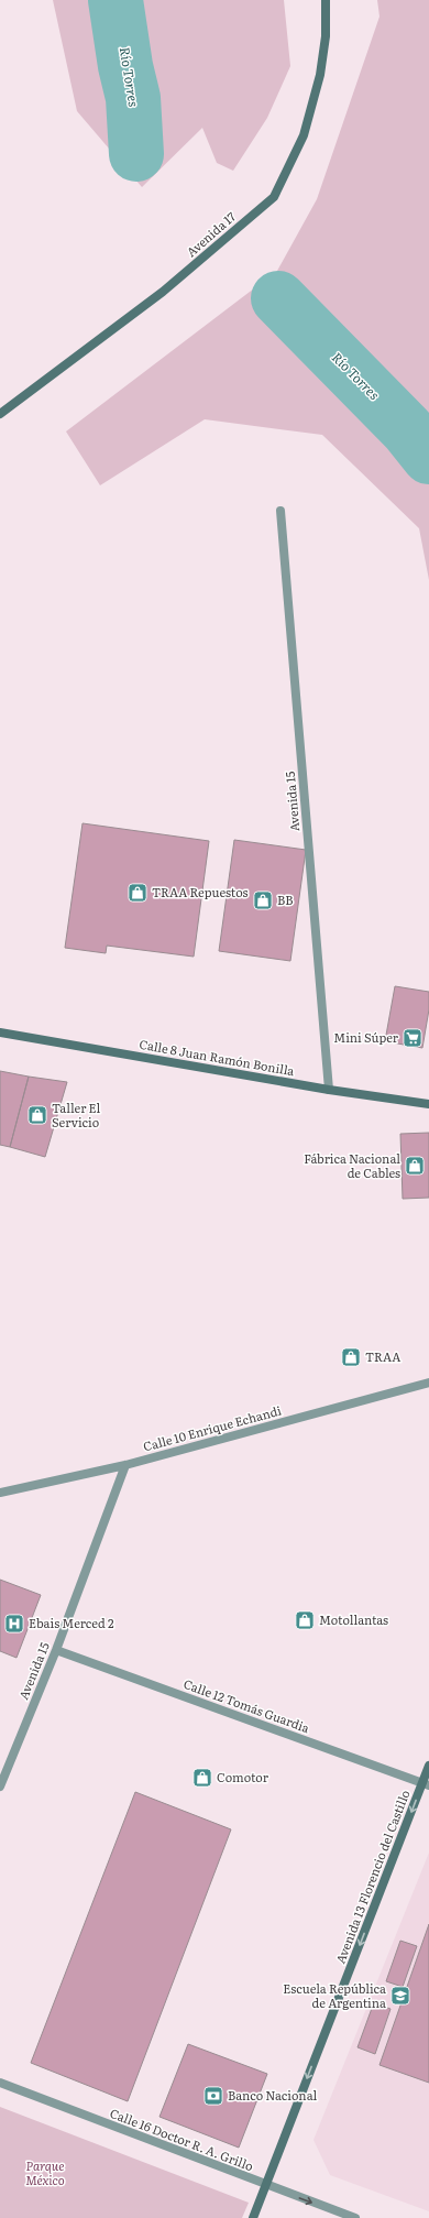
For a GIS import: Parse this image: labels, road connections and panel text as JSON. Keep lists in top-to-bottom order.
{
  "streets": {
    "street": [
      "Avenida 17",
      "Avenida 15",
      "Calle 8 Juan Ramón Bonilla",
      "Calle 10 Enrique Echandi",
      "Calle 12 Tomás Guardia",
      "Avenida 13 Florencio del Castillo",
      "Calle 16 Doctor R. A. Grillo"
    ]
  },
  "crossings": [
    ["Avenida 15", "Calle 8 Juan Ramón Bonilla"],
    ["Avenida 15", "Calle 10 Enrique Echandi"],
    ["Avenida 15", "Calle 12 Tomás Guardia"],
    ["Calle 12 Tomás Guardia", "Avenida 13 Florencio del Castillo"],
    ["Avenida 13 Florencio del Castillo", "Calle 16 Doctor R. A. Grillo"]
  ],
  "one_way": ["Avenida 13 Florencio del Castillo"],
  "water": ["Río Torres"],
  "parks": ["Parque México"],
  "places": {
    "shop": [
      "TRAA Repuestos",
      "BB",
      "Taller El Servicio",
      "Fábrica Nacional de Cables",
      "TRAA",
      "Motollantas",
      "Comotor"
    ],
    "supermarket": ["Mini Súper"],
    "hospital": ["Ebais Merced 2"],
    "school or university": ["Escuela República de Argentina"],
    "bank": ["Banco Nacional"]
  }
}
